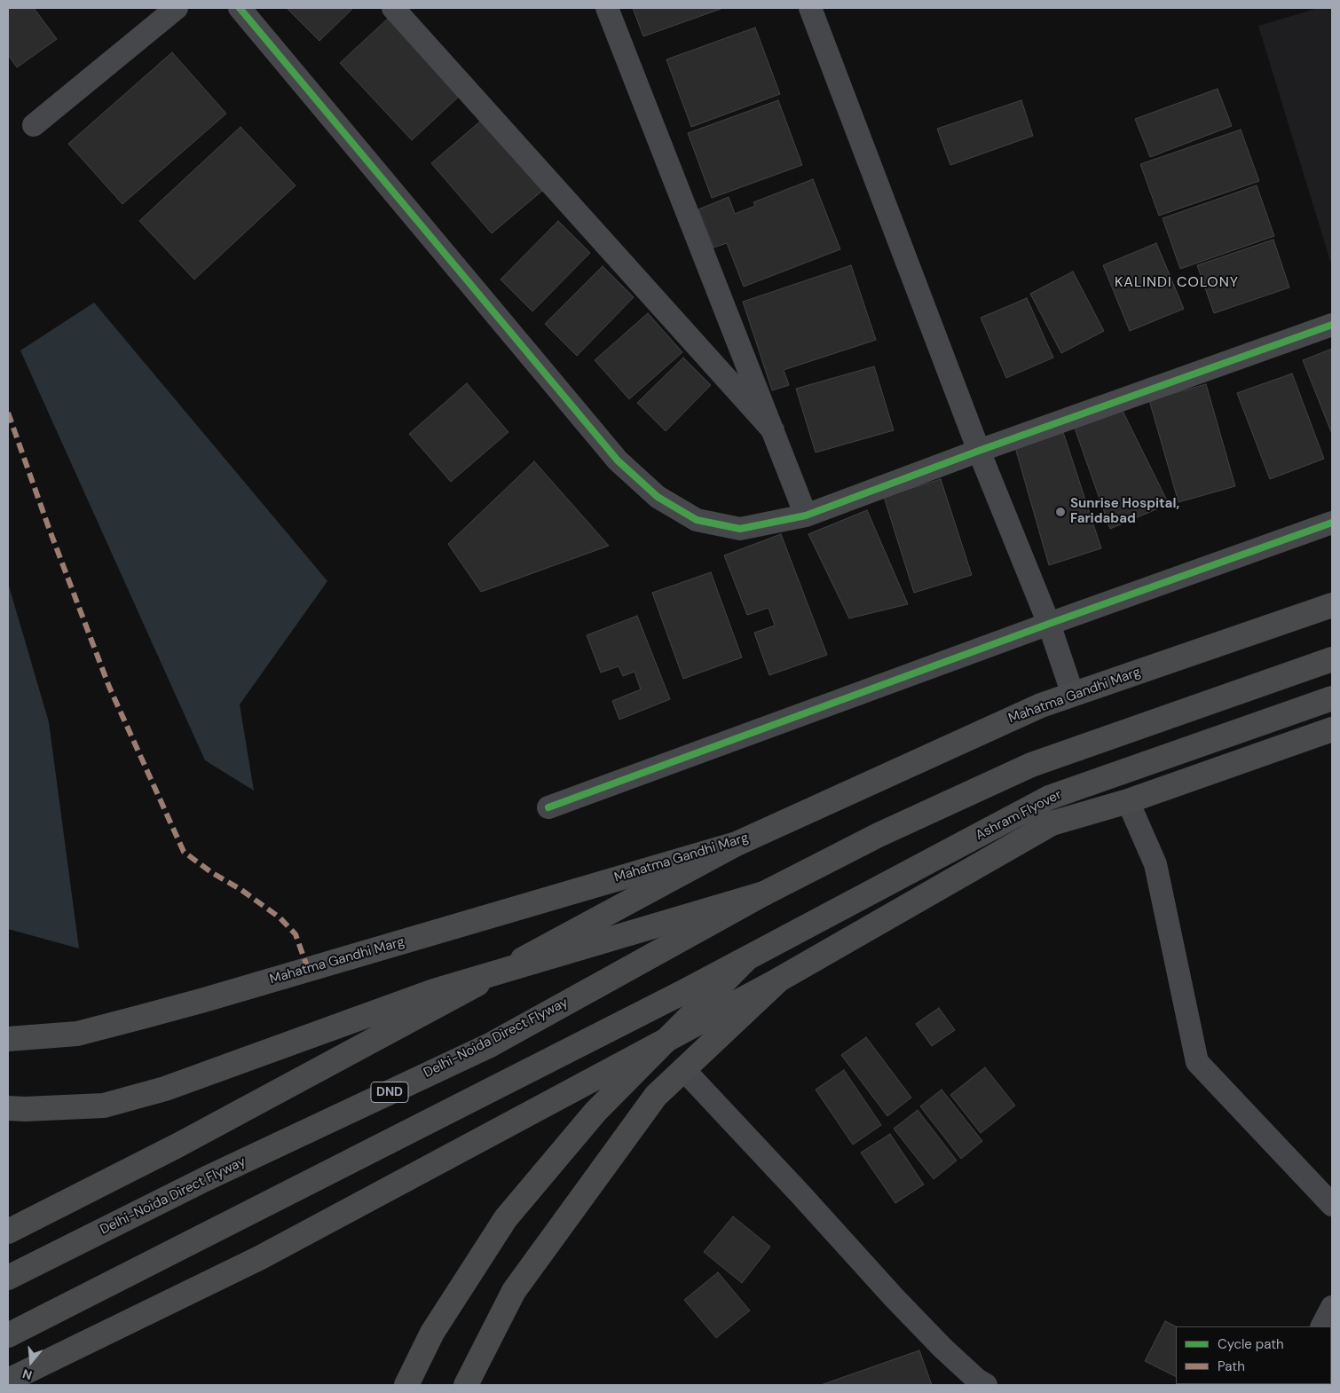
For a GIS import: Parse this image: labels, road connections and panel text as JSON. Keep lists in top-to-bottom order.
{
  "streets": {
    "main road": [
      "Mahatma Gandhi Marg",
      "Ashram Flyover",
      "Delhi-Noida Direct Flyway",
      "DND"
    ]
  },
  "districts": ["KALINDI COLONY"],
  "places": ["Sunrise Hospital, Faridabad"],
  "legend": ["Cycle path", "Path"],
  "north": "bottom"
}
